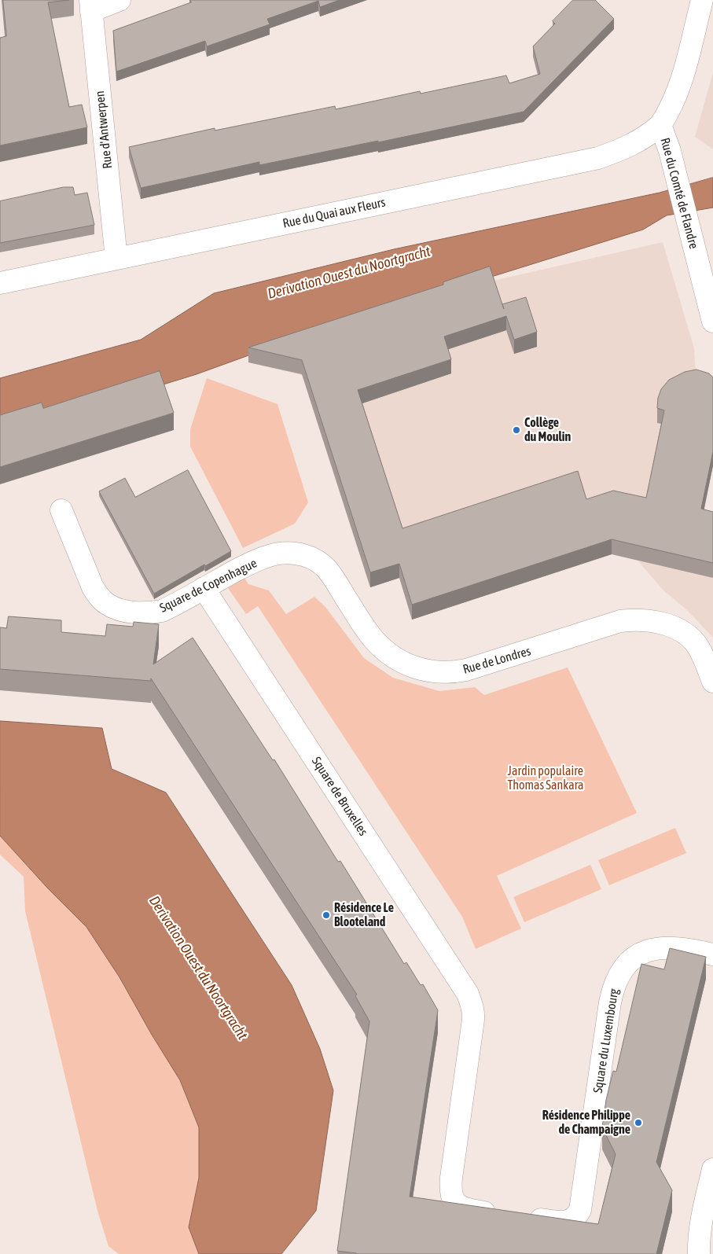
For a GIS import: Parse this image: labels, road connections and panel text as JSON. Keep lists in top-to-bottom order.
{
  "streets": {
    "street": [
      "Rue d'Antwerpen",
      "Rue du Comté de Flandre",
      "Rue du Quai aux Fleurs",
      "Square de Copenhague",
      "Rue de Londres",
      "Square de Bruxelles",
      "Square du Luxembourg"
    ]
  },
  "crossings": [
    ["Rue d'Antwerpen", "Rue du Quai aux Fleurs"],
    ["Rue du Comté de Flandre", "Rue du Quai aux Fleurs"],
    ["Square de Copenhague", "Rue de Londres"],
    ["Square de Copenhague", "Square de Bruxelles"],
    ["Square de Bruxelles", "Square du Luxembourg"]
  ],
  "water": ["Derivation Ouest du Noortgracht"],
  "parks": ["Jardin populaire Thomas Sankara"],
  "places": ["Collège du Moulin", "Résidence Le Blooteland", "Résidence Philippe de Champaigne"]
}
